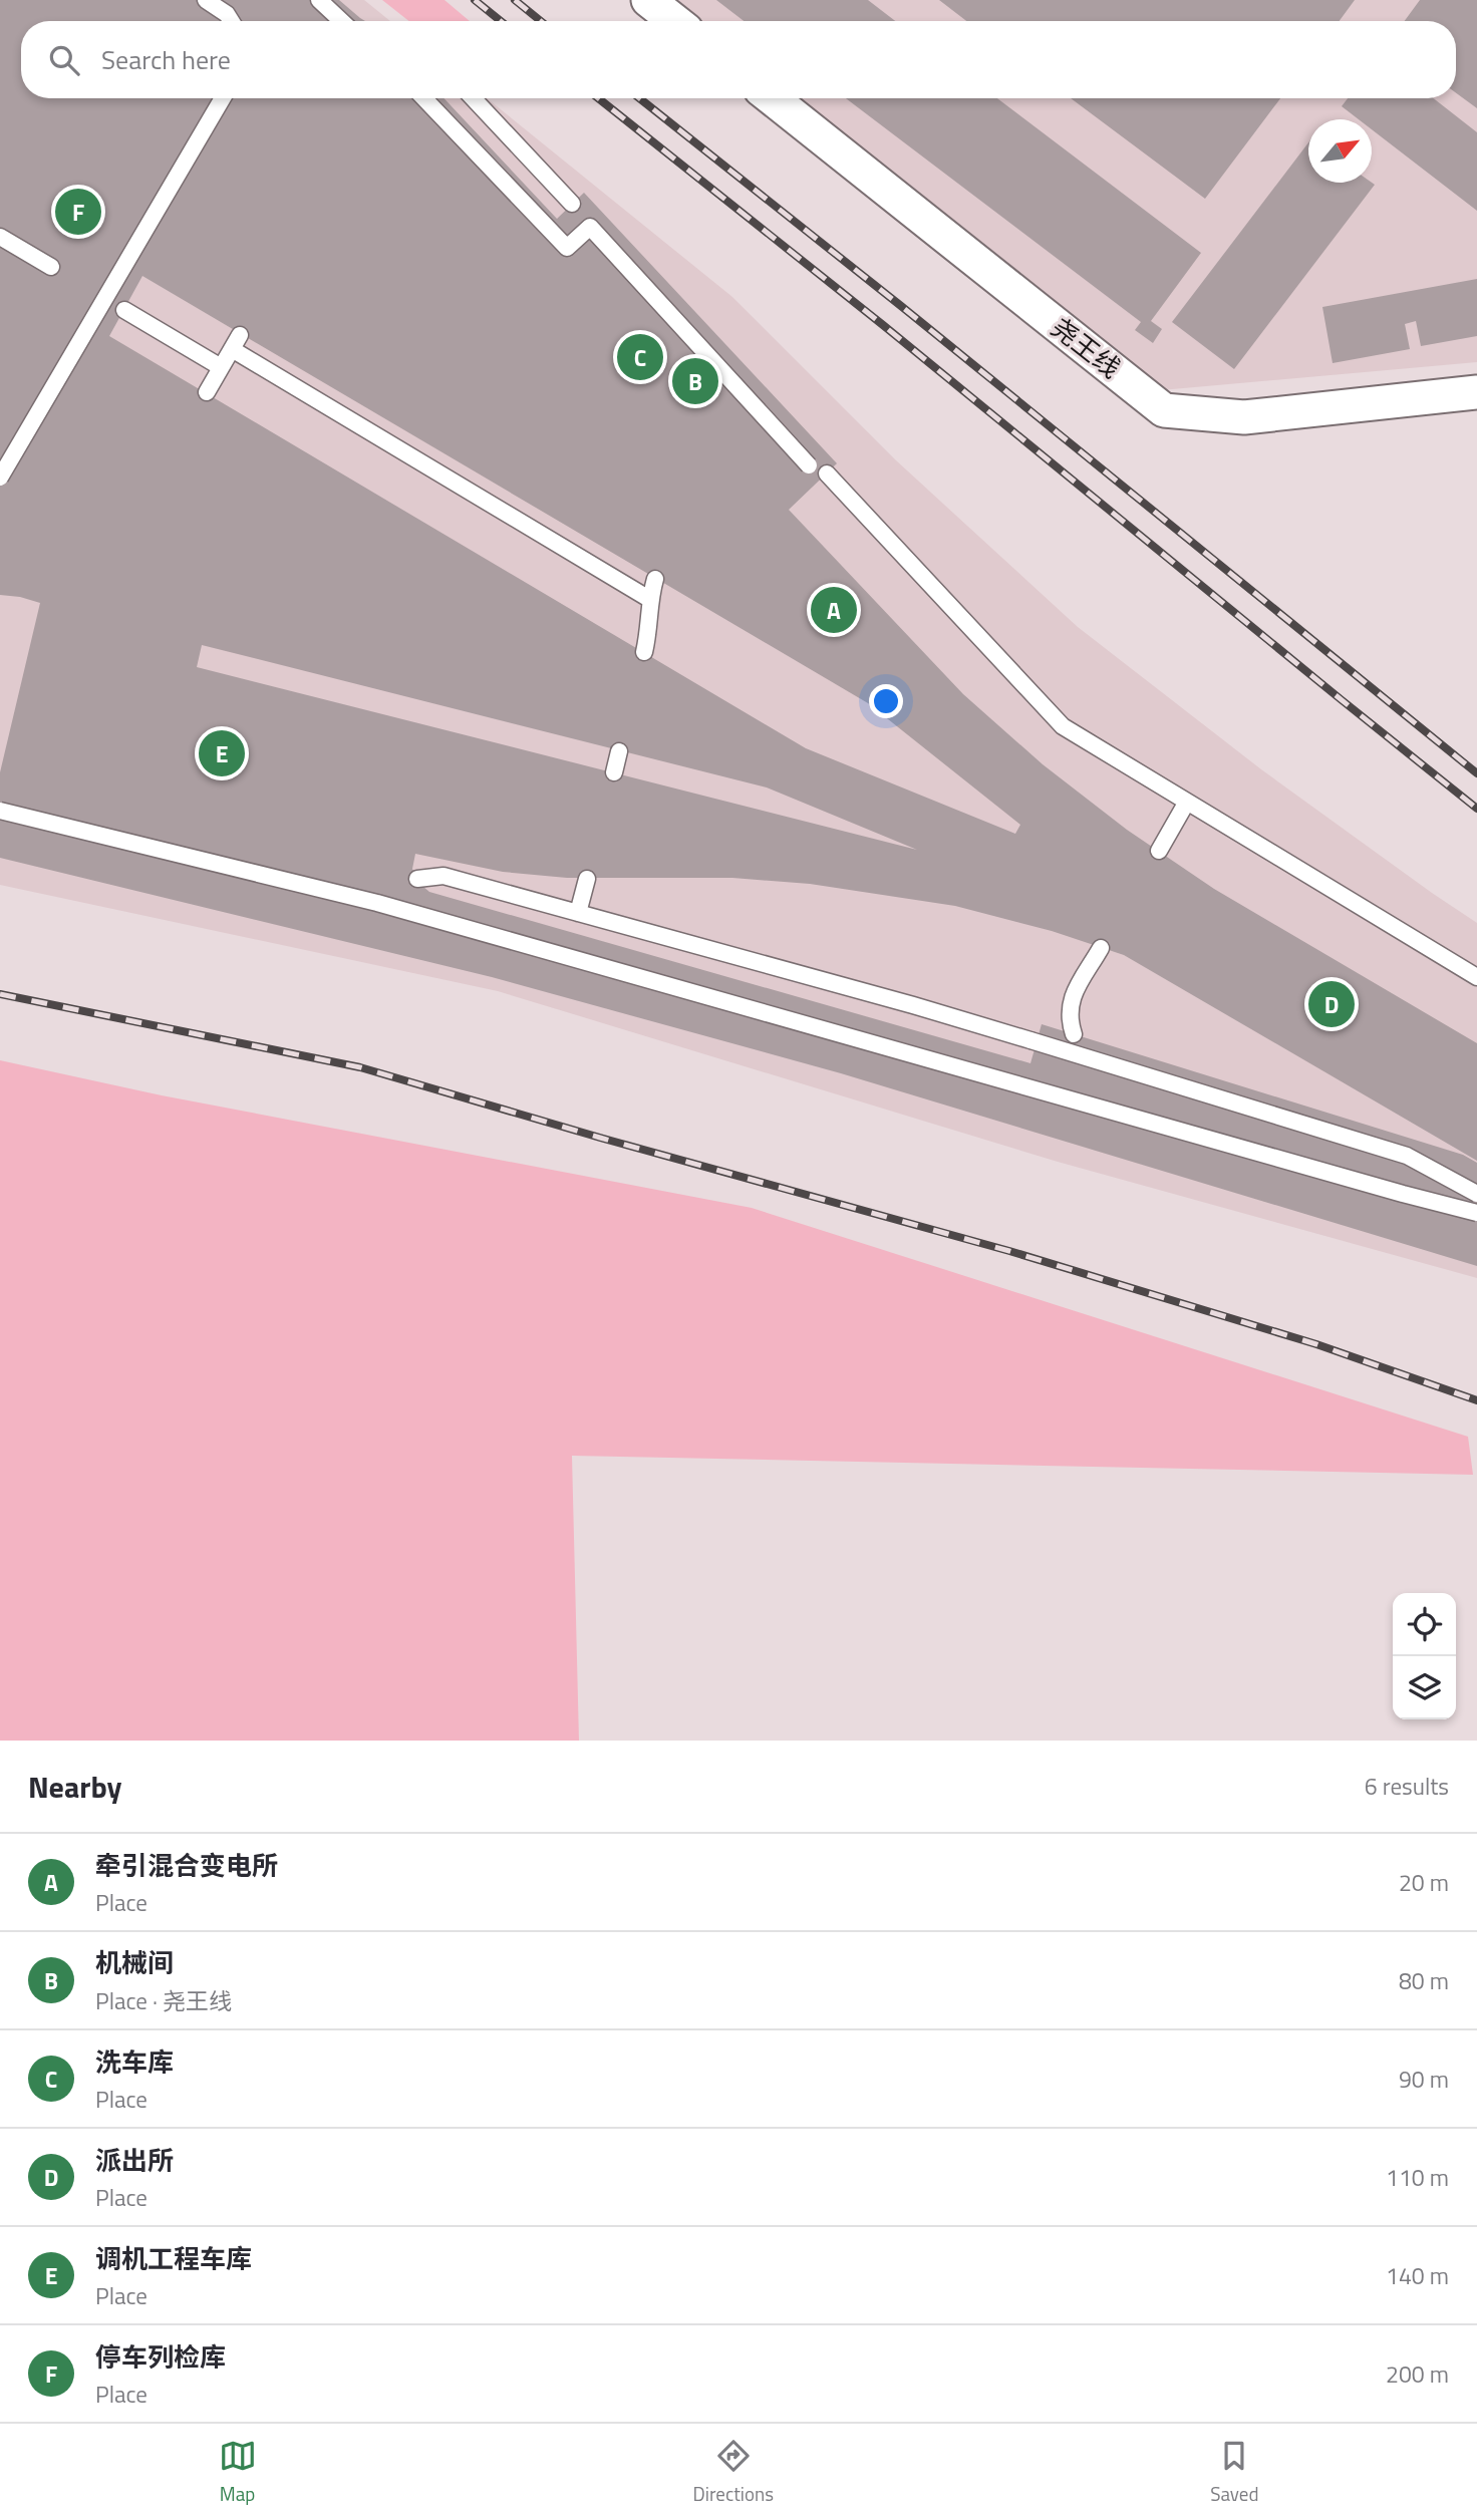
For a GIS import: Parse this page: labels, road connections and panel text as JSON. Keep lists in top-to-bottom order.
{
  "streets": {
    "street": ["尧王线"]
  },
  "north": "top right",
  "page": {
    "search": "Search here",
    "pins": [
      "F",
      "C",
      "B",
      "A",
      "E",
      "D"
    ],
    "heading": ["Nearby", "6 results"],
    "list": [
      {
        "mark": "A",
        "name": "牵引混合变电所",
        "note": "Place",
        "value": "20 m"
      },
      {
        "mark": "B",
        "name": "机械间",
        "note": "Place · 尧王线",
        "value": "80 m"
      },
      {
        "mark": "C",
        "name": "洗车库",
        "note": "Place",
        "value": "90 m"
      },
      {
        "mark": "D",
        "name": "派出所",
        "note": "Place",
        "value": "110 m"
      },
      {
        "mark": "E",
        "name": "调机工程车库",
        "note": "Place",
        "value": "140 m"
      },
      {
        "mark": "F",
        "name": "停车列检库",
        "note": "Place",
        "value": "200 m"
      }
    ],
    "nav": ["Map", "Directions", "Saved"]
  }
}
